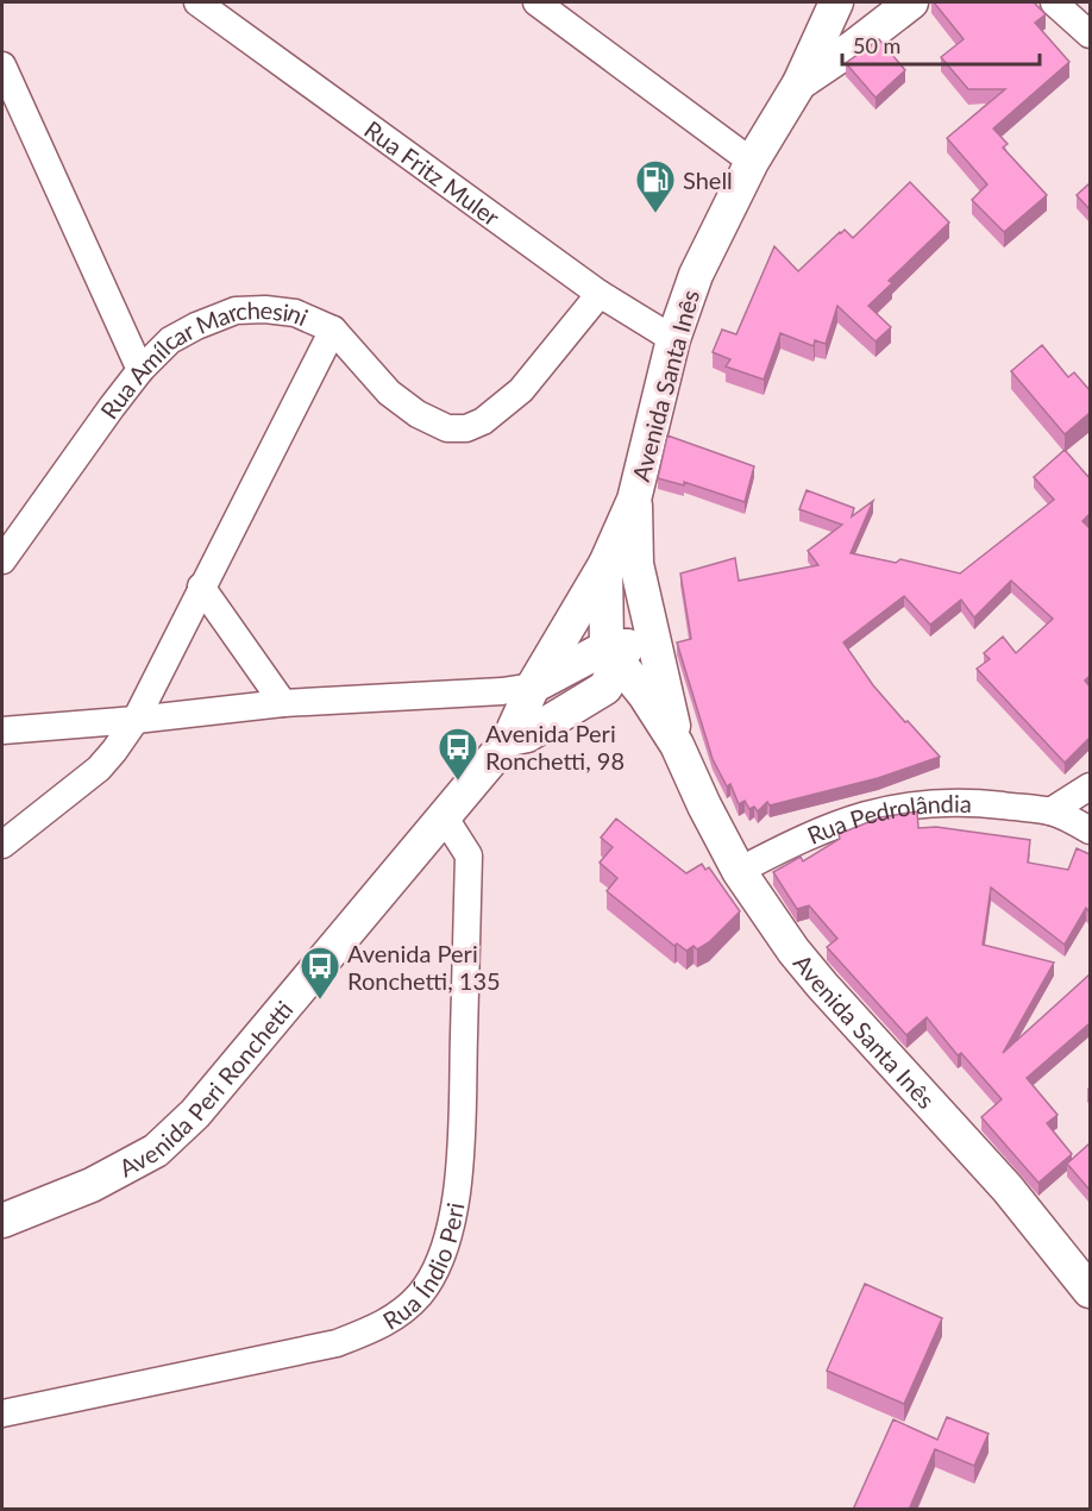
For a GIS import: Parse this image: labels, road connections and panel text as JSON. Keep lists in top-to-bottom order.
{
  "streets": {
    "main road": ["Avenida Santa Inês", "Avenida Peri Ronchetti"],
    "street": [
      "Rua Fritz Muler",
      "Rua Amílcar Marchesini",
      "Rua Pedrolândia",
      "Rua Índio Peri"
    ]
  },
  "crossings": [
    ["Rua Fritz Muler", "Rua Amílcar Marchesini"],
    ["Rua Fritz Muler", "Avenida Santa Inês"],
    ["Avenida Santa Inês", "Rua Pedrolândia"],
    ["Avenida Peri Ronchetti", "Rua Índio Peri"]
  ],
  "places": {
    "fuel station": ["Shell"],
    "bus stop": ["Avenida Peri Ronchetti, 98", "Avenida Peri Ronchetti, 135"]
  },
  "scale_bar": "50 m"
}
